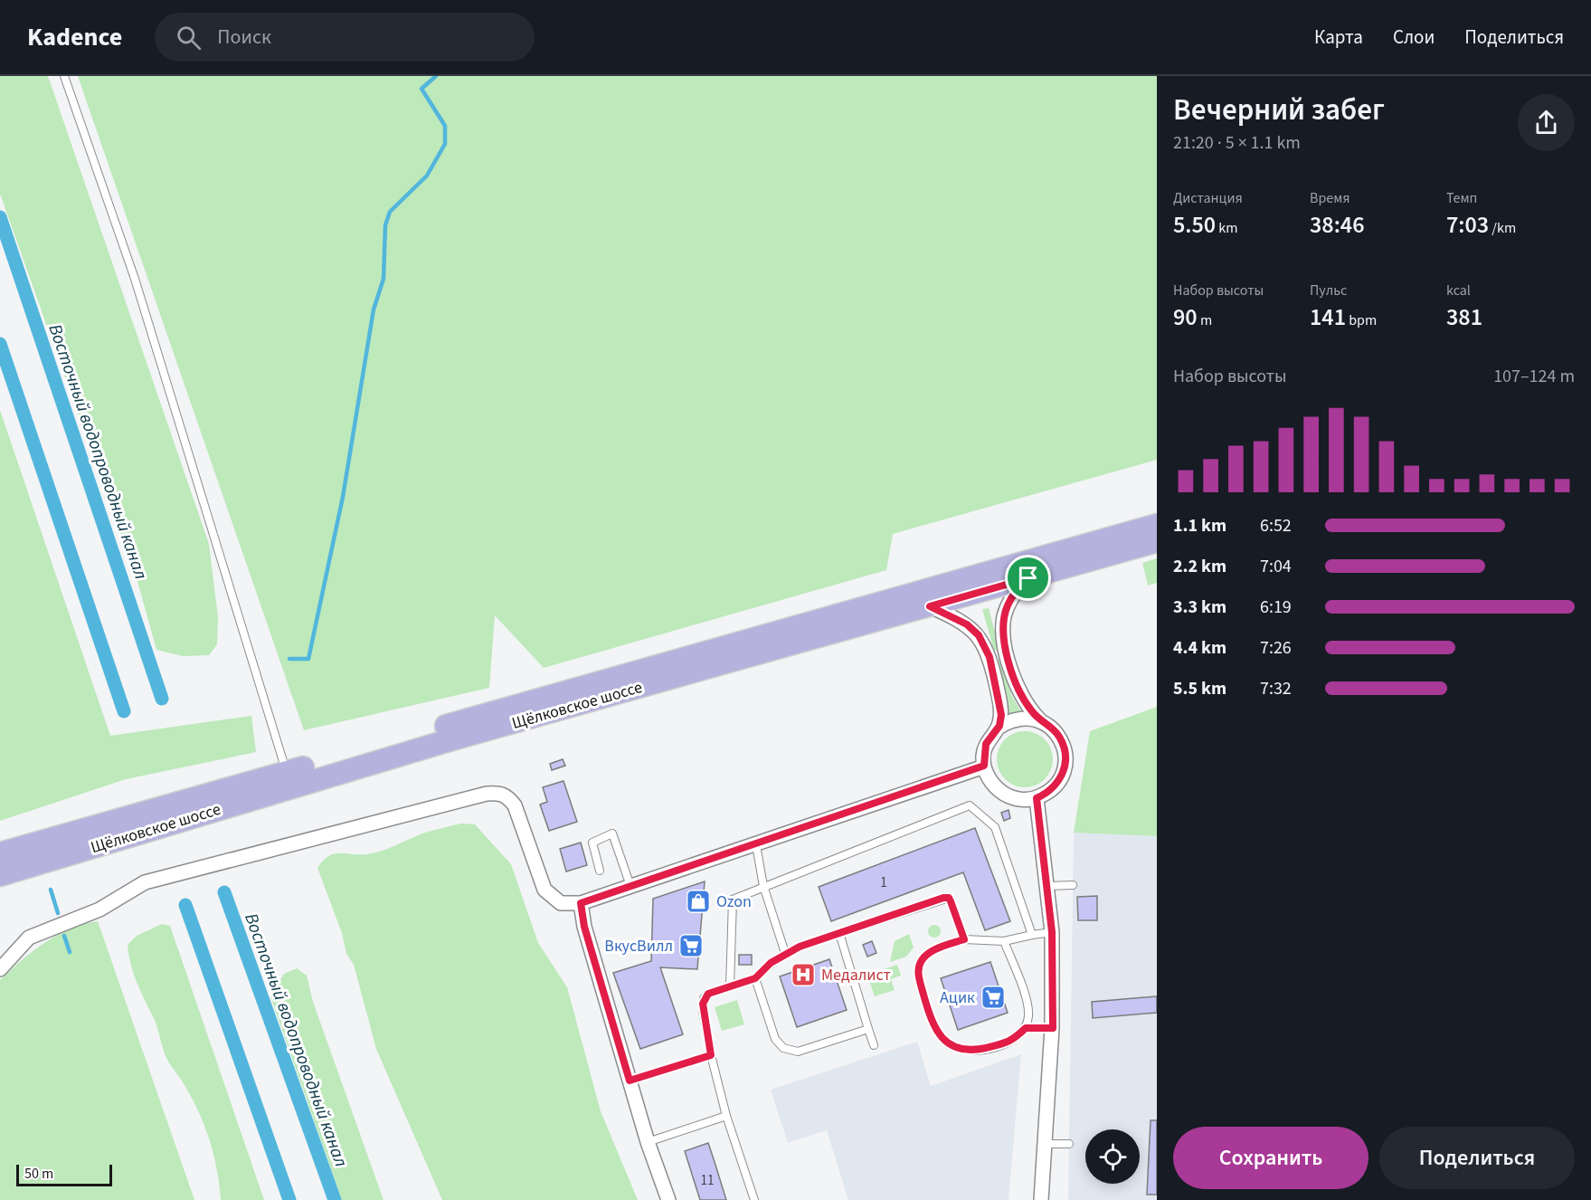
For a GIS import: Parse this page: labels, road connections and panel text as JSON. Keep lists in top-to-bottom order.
{
  "streets": {
    "main road": ["Щёлковское шоссе"]
  },
  "water": ["Восточный водопроводный канал"],
  "places": {
    "shop": ["Ozon"],
    "supermarket": ["ВкусВилл", "Ацик"],
    "hospital": ["Медалист"]
  },
  "house_numbers": ["1", "11"],
  "scale_bar": "50 m",
  "page": {
    "header": "Kadence",
    "search": "Поиск",
    "nav": ["Карта", "Слои", "Поделиться"],
    "heading": ["Вечерний забег", "21:20 · 5 × 1.1 km"],
    "stats": [
      ["Дистанция", "5.50 km"],
      ["Время", "38:46"],
      ["Темп", "7:03 /km"],
      ["Набор высоты", "90 m"],
      ["Пульс", "141 bpm"],
      ["kcal", "381"]
    ],
    "chart": ["Набор высоты", "107–124 m"],
    "list": [
      {
        "name": "1.1 km",
        "note": "6:52"
      },
      {
        "name": "2.2 km",
        "note": "7:04"
      },
      {
        "name": "3.3 km",
        "note": "6:19"
      },
      {
        "name": "4.4 km",
        "note": "7:26"
      },
      {
        "name": "5.5 km",
        "note": "7:32"
      }
    ],
    "buttons": ["Сохранить", "Поделиться"],
    "scale": "50 m"
  }
}
